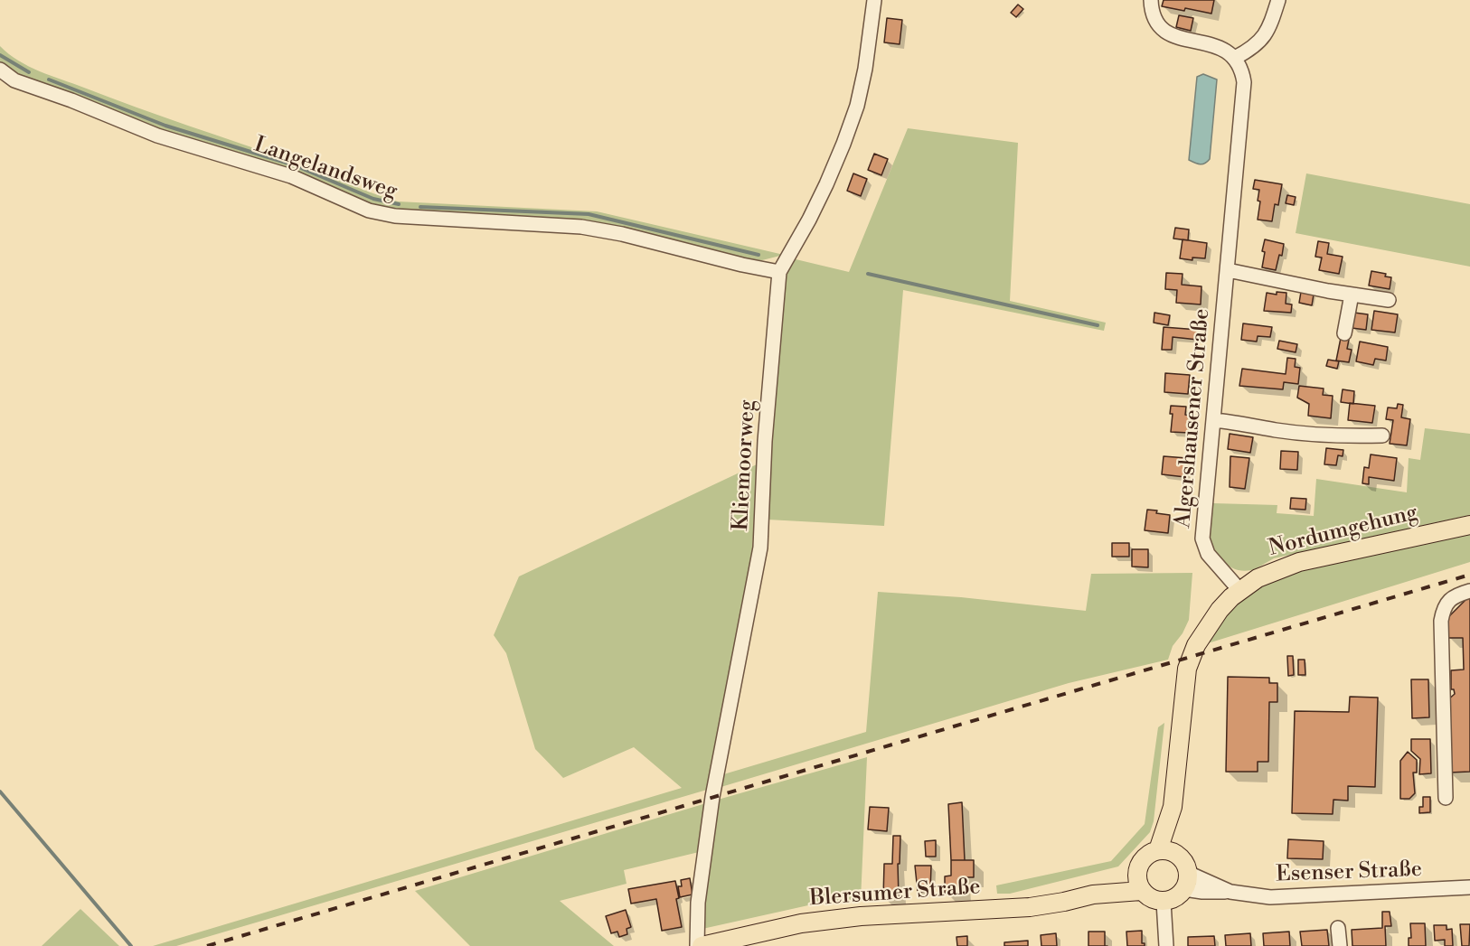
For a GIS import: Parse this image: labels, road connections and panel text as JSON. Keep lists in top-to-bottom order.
{
  "streets": {
    "main road": ["Nordumgehung", "Blersumer Straße"],
    "street": [
      "Langelandsweg",
      "Algershausener Straße",
      "Kliemoorweg",
      "Esenser Straße"
    ]
  },
  "crossings": [
    ["Langelandsweg", "Kliemoorweg"],
    ["Algershausener Straße", "Nordumgehung"],
    ["Nordumgehung", "Esenser Straße"],
    ["Nordumgehung", "Blersumer Straße"],
    ["Esenser Straße", "Blersumer Straße"]
  ]
}
